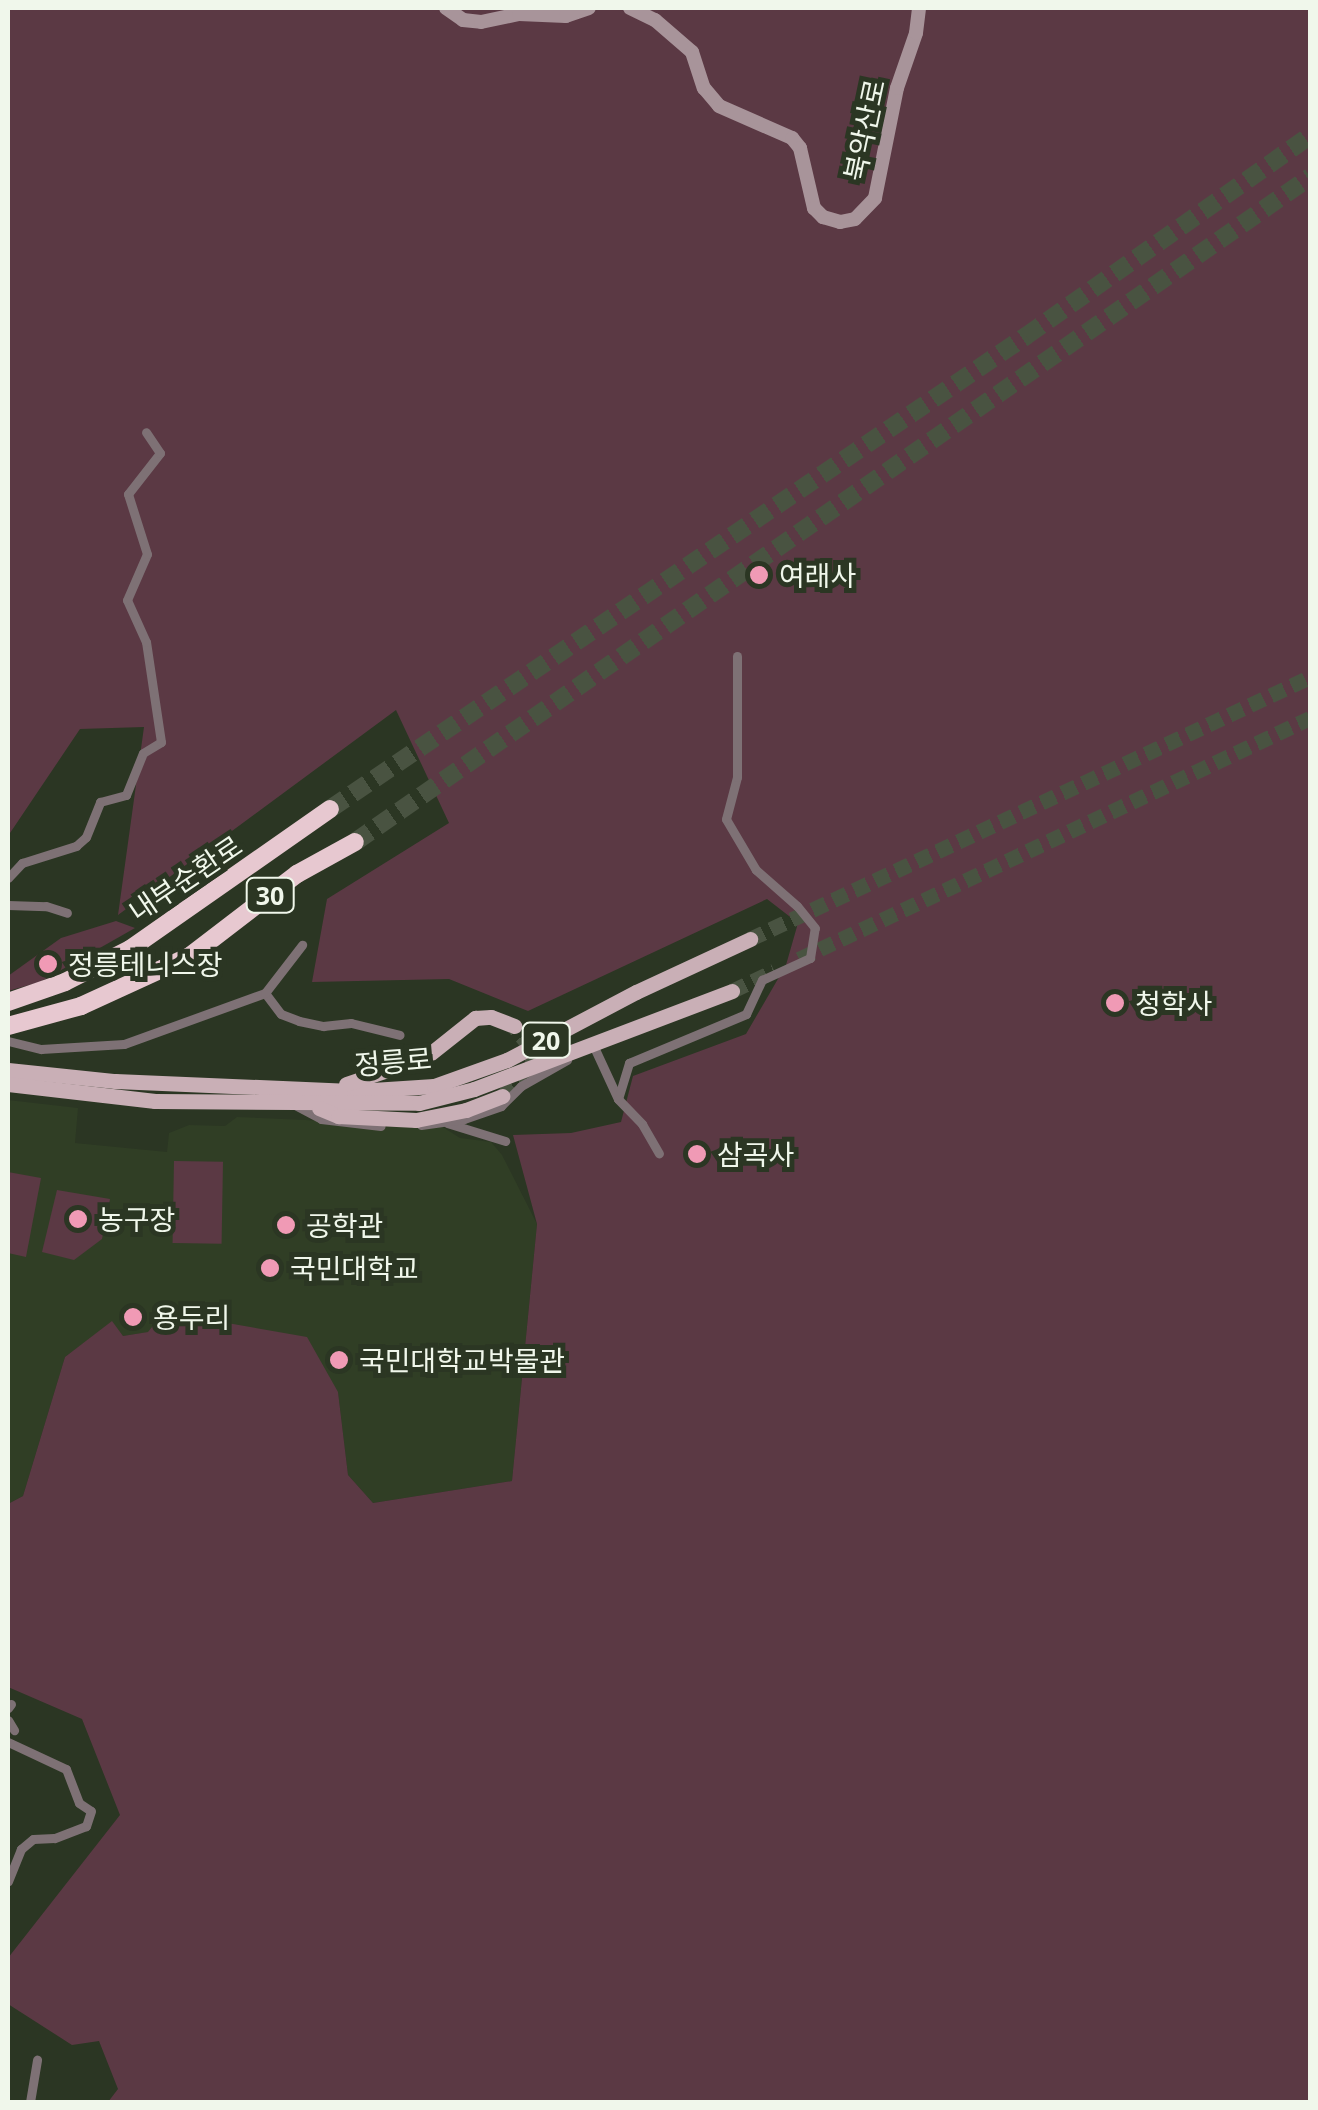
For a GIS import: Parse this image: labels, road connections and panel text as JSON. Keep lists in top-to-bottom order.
{
  "streets": {
    "highway": ["내부순환로", "30"],
    "main road": ["20", "정릉로"],
    "street": ["북악산로"]
  },
  "places": [
    "여래사",
    "정릉테니스장",
    "청학사",
    "삼곡사",
    "농구장",
    "공학관",
    "국민대학교",
    "용두리",
    "국민대학교박물관"
  ]
}
